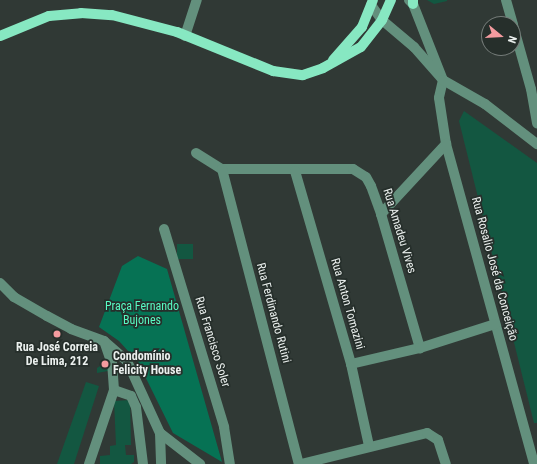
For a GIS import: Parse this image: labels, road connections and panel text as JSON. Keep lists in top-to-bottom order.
{
  "streets": {
    "street": [
      "Rua Amadeu Vives",
      "Rua Rosalio José da Conceição",
      "Rua Anton Tomazini",
      "Rua Ferdinando Rutini",
      "Rua Francisco Soler"
    ]
  },
  "crossings": [
    ["Rua Amadeu Vives", "Rua Anton Tomazini"],
    ["Rua Amadeu Vives", "Rua Ferdinando Rutini"]
  ],
  "parks": ["Praça Fernando Bujones"],
  "places": ["Rua José Correia De Lima, 212", "Condomínio Felicity House"],
  "north": "right"
}
